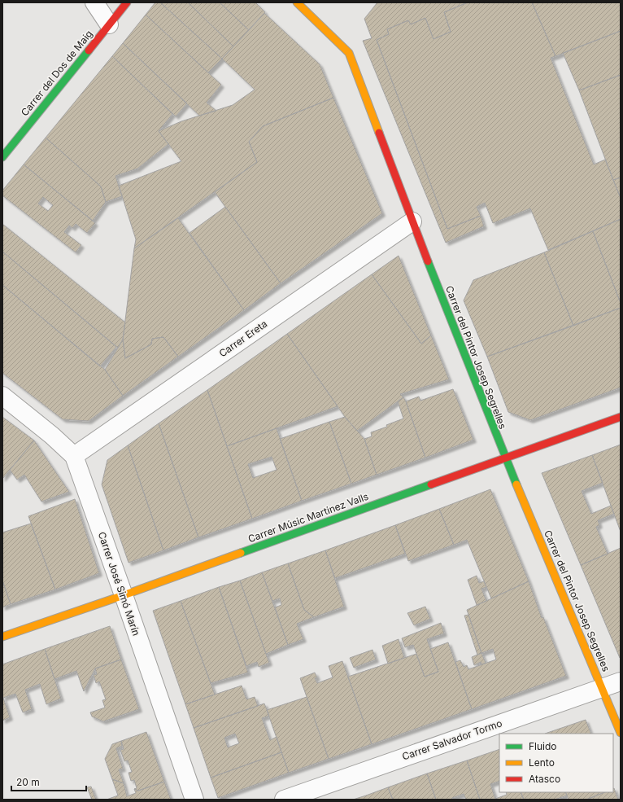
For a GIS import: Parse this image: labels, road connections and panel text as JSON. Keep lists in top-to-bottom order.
{
  "streets": {
    "street": [
      "Carrer del Dos de Maig",
      "Carrer Ereta",
      "Carrer del Pintor Josep Segrelles",
      "Carrer Músic Martinez Valls",
      "Carrer José Simó Marín",
      "Carrer Salvador Tormo"
    ]
  },
  "crossings": [
    ["Carrer Ereta", "Carrer del Pintor Josep Segrelles"],
    ["Carrer Ereta", "Carrer José Simó Marín"],
    ["Carrer del Pintor Josep Segrelles", "Carrer Músic Martinez Valls"],
    ["Carrer del Pintor Josep Segrelles", "Carrer Salvador Tormo"],
    ["Carrer Músic Martinez Valls", "Carrer José Simó Marín"]
  ],
  "legend": ["Fluido", "Lento", "Atasco"],
  "scale_bar": "20 m"
}
